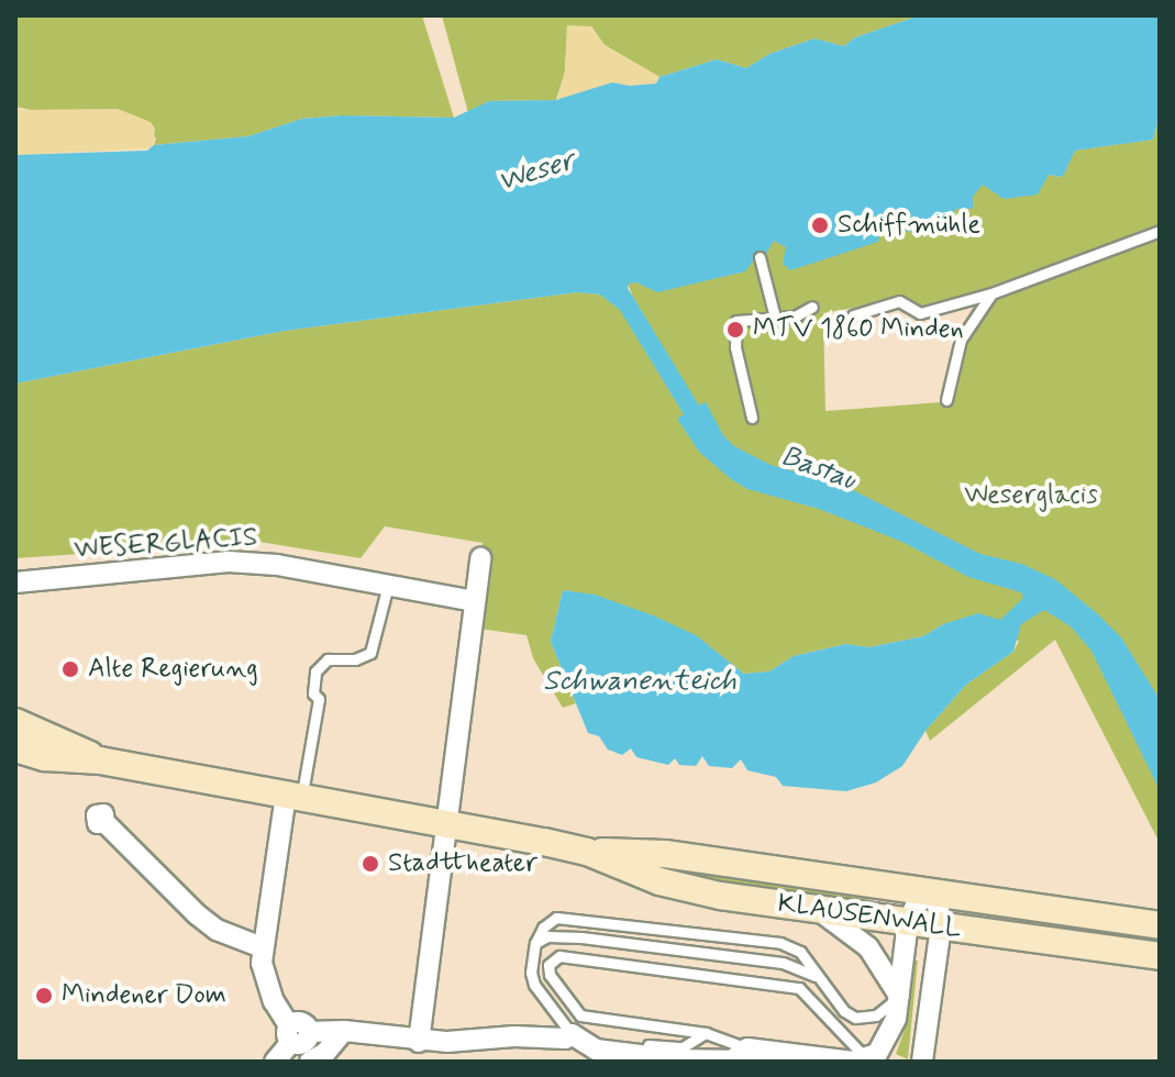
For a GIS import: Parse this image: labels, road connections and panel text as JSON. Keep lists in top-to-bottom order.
{
  "streets": {
    "main road": ["KLAUSENWALL"],
    "street": ["WESERGLACIS"]
  },
  "water": ["Weser", "Bastau", "Schwanenteich"],
  "parks": ["Weserglacis"],
  "places": [
    "Schiffmühle",
    "MTV 1860 Minden",
    "Alte Regierung",
    "Stadttheater",
    "Mindener Dom"
  ]
}
